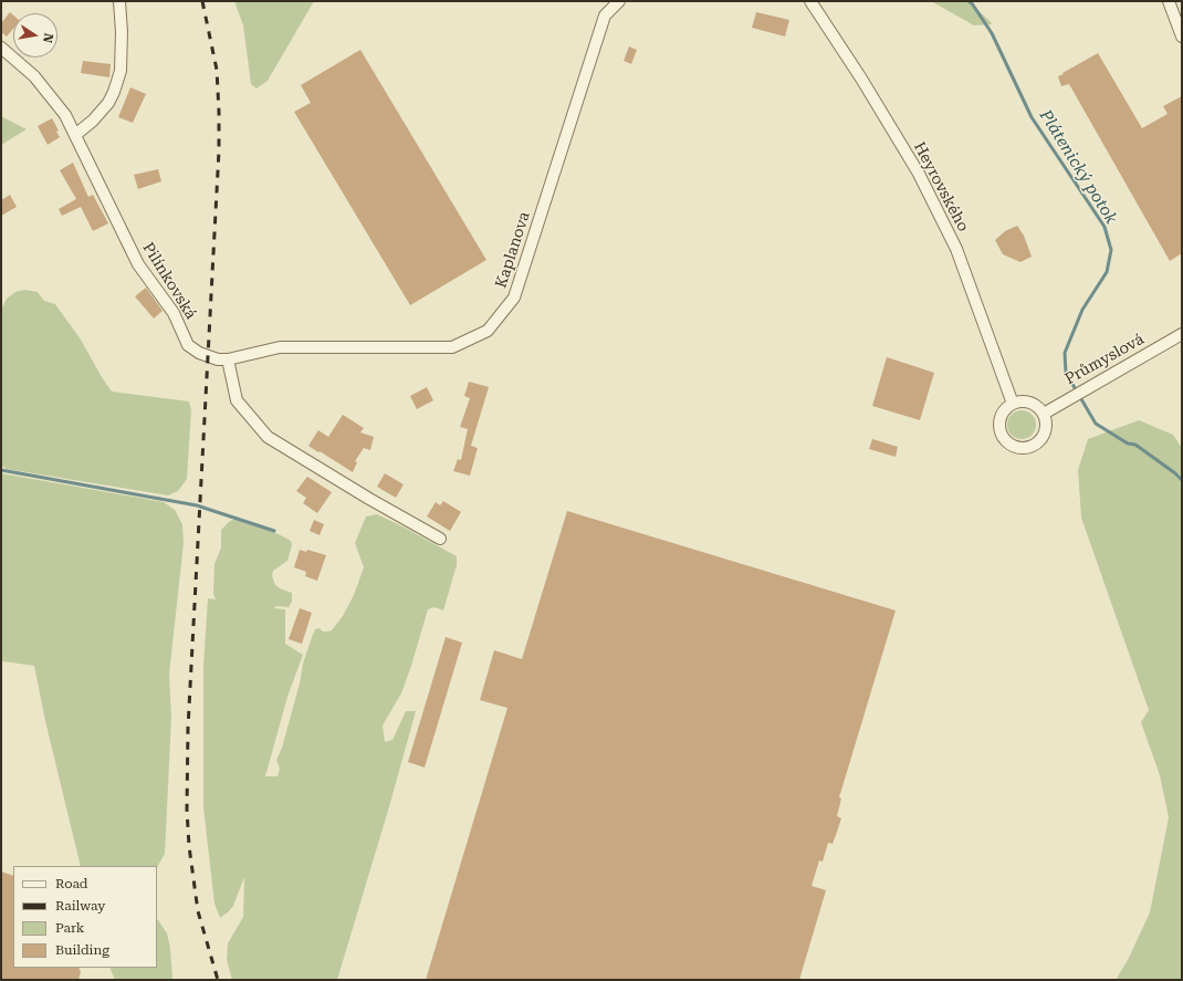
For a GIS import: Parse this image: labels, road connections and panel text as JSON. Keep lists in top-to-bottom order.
{
  "streets": {
    "street": [
      "Heyrovského",
      "Kaplanova",
      "Pilínkovská",
      "Průmyslová"
    ]
  },
  "crossings": [
    ["Heyrovského", "Průmyslová"],
    ["Kaplanova", "Pilínkovská"]
  ],
  "water": ["Plátenický potok"],
  "legend": [
    "Road",
    "Railway",
    "Park",
    "Building"
  ],
  "north": "right"
}
